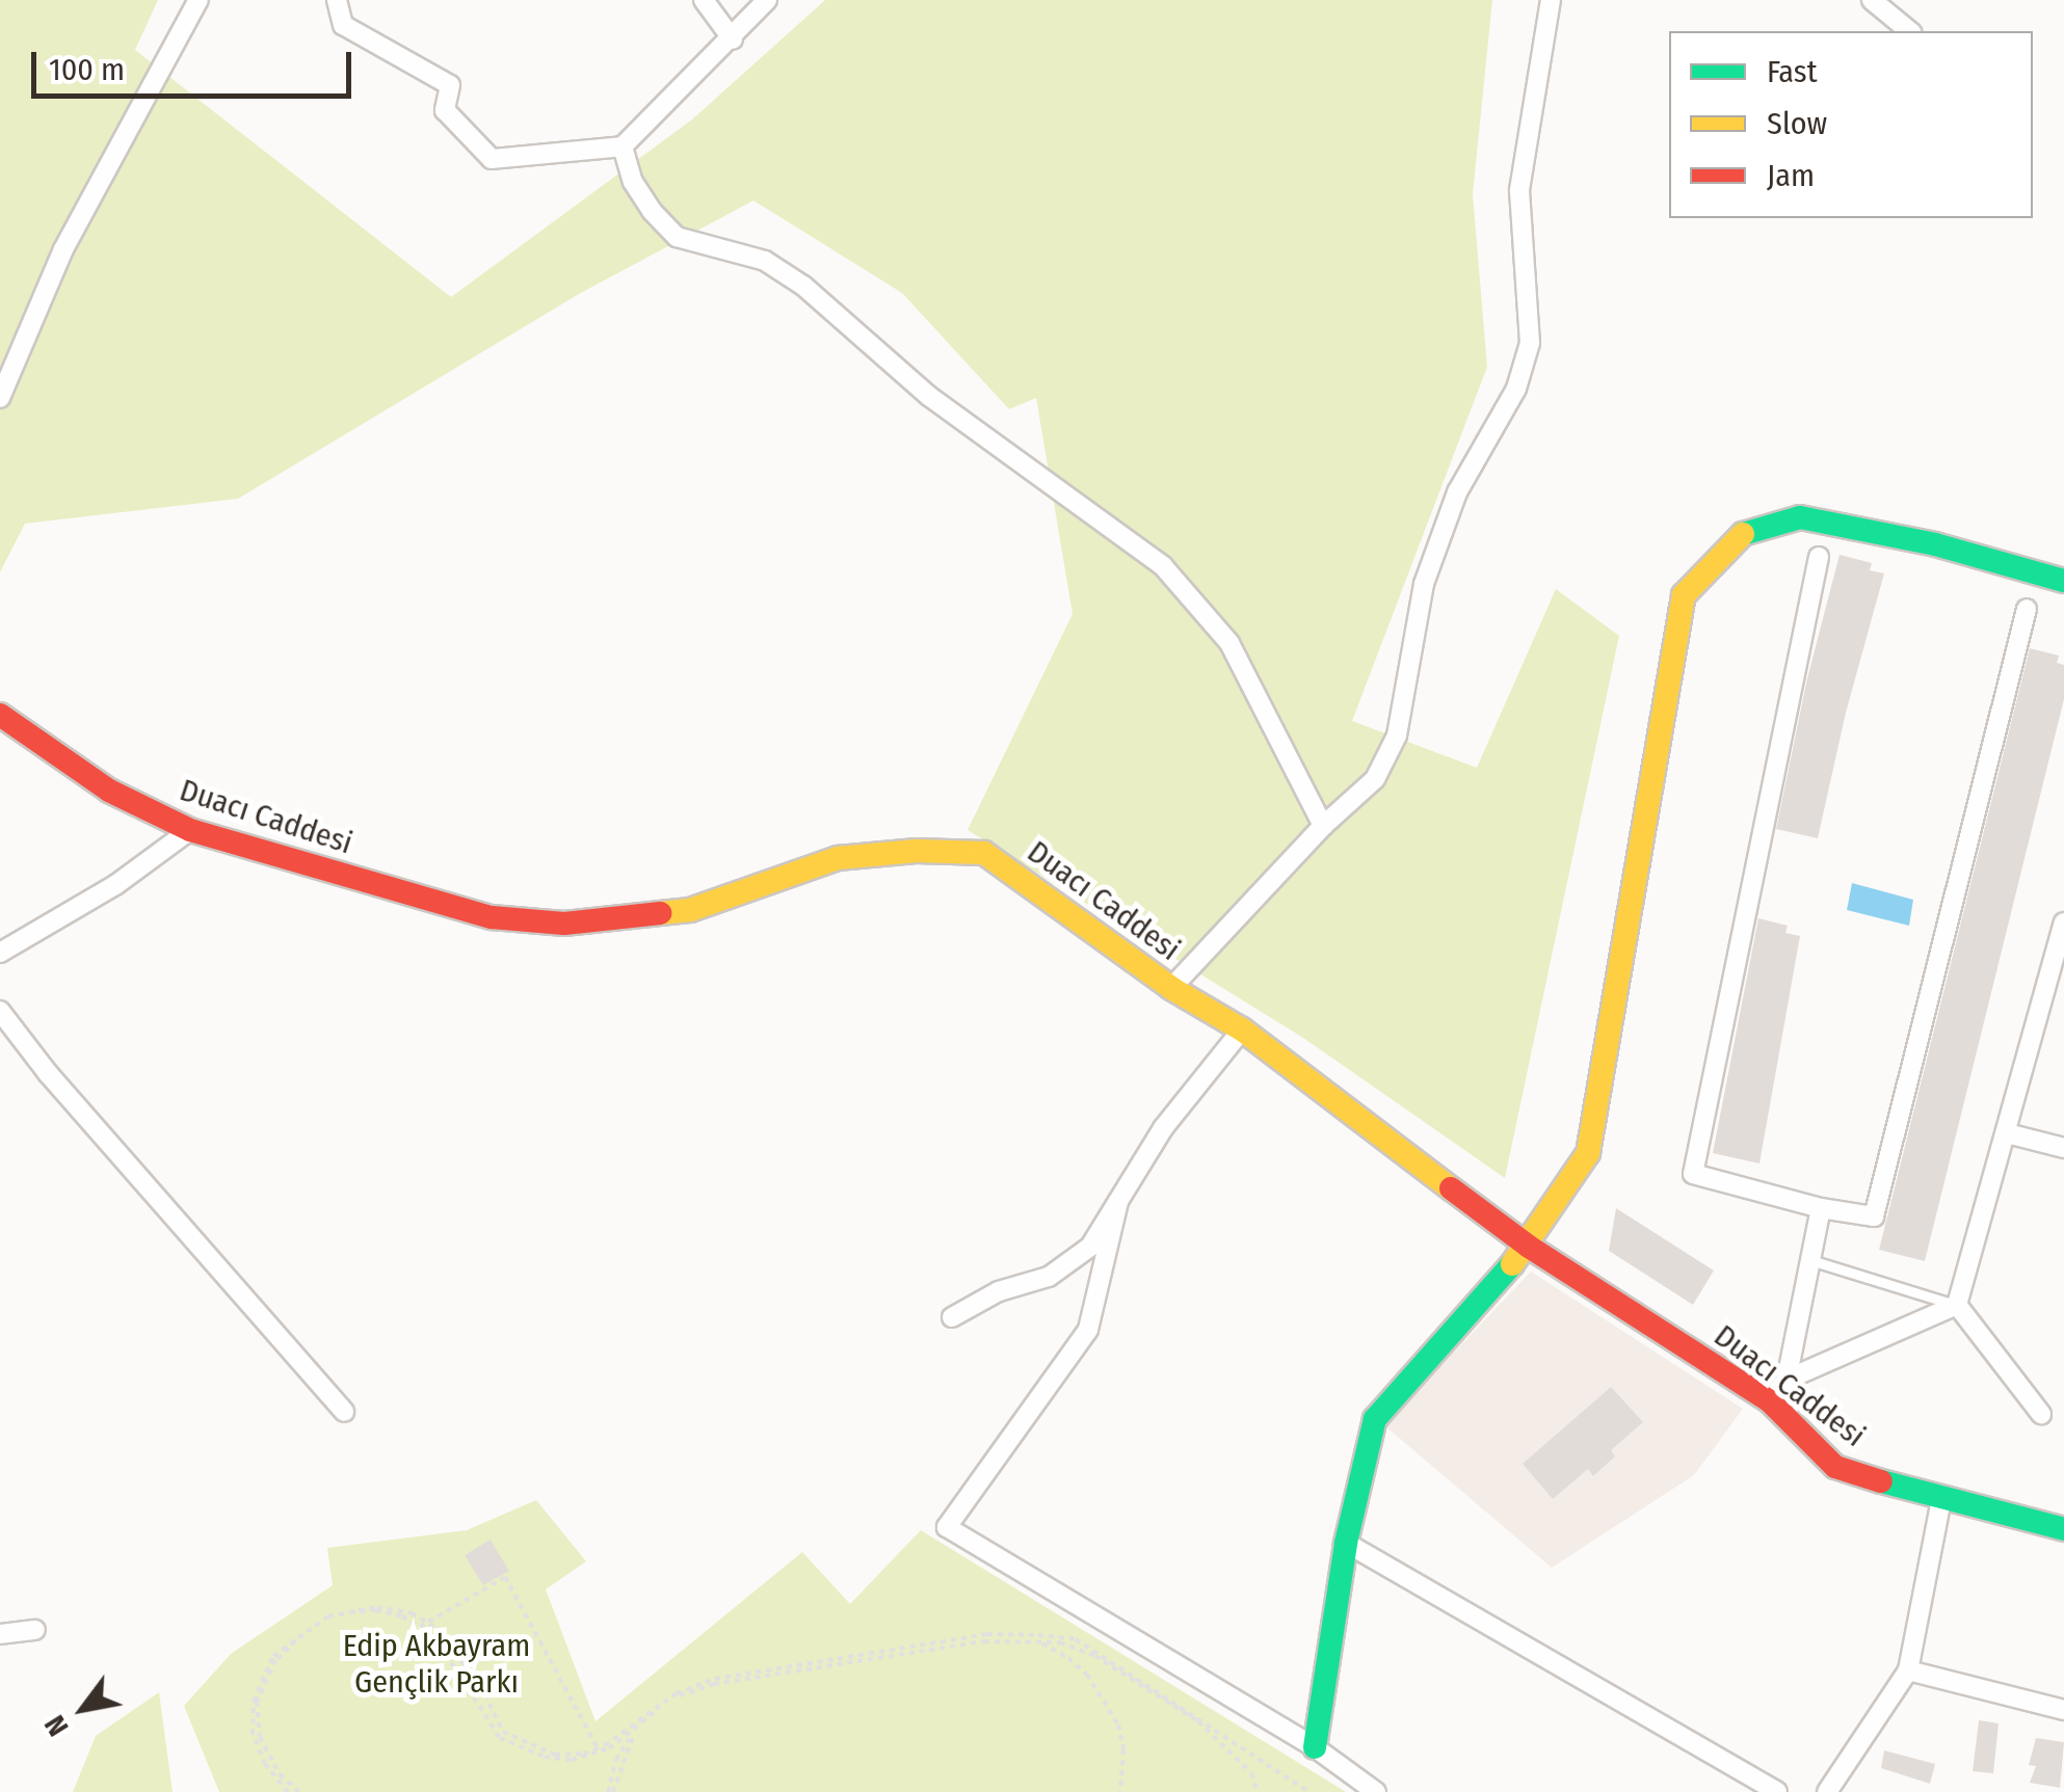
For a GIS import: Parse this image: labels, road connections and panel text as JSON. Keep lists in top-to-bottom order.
{
  "streets": {
    "street": ["Duacı Caddesi"]
  },
  "parks": ["Edip Akbayram Gençlik Parkı"],
  "legend": ["Fast", "Slow", "Jam"],
  "scale_bar": "100 m",
  "north": "bottom left"
}
